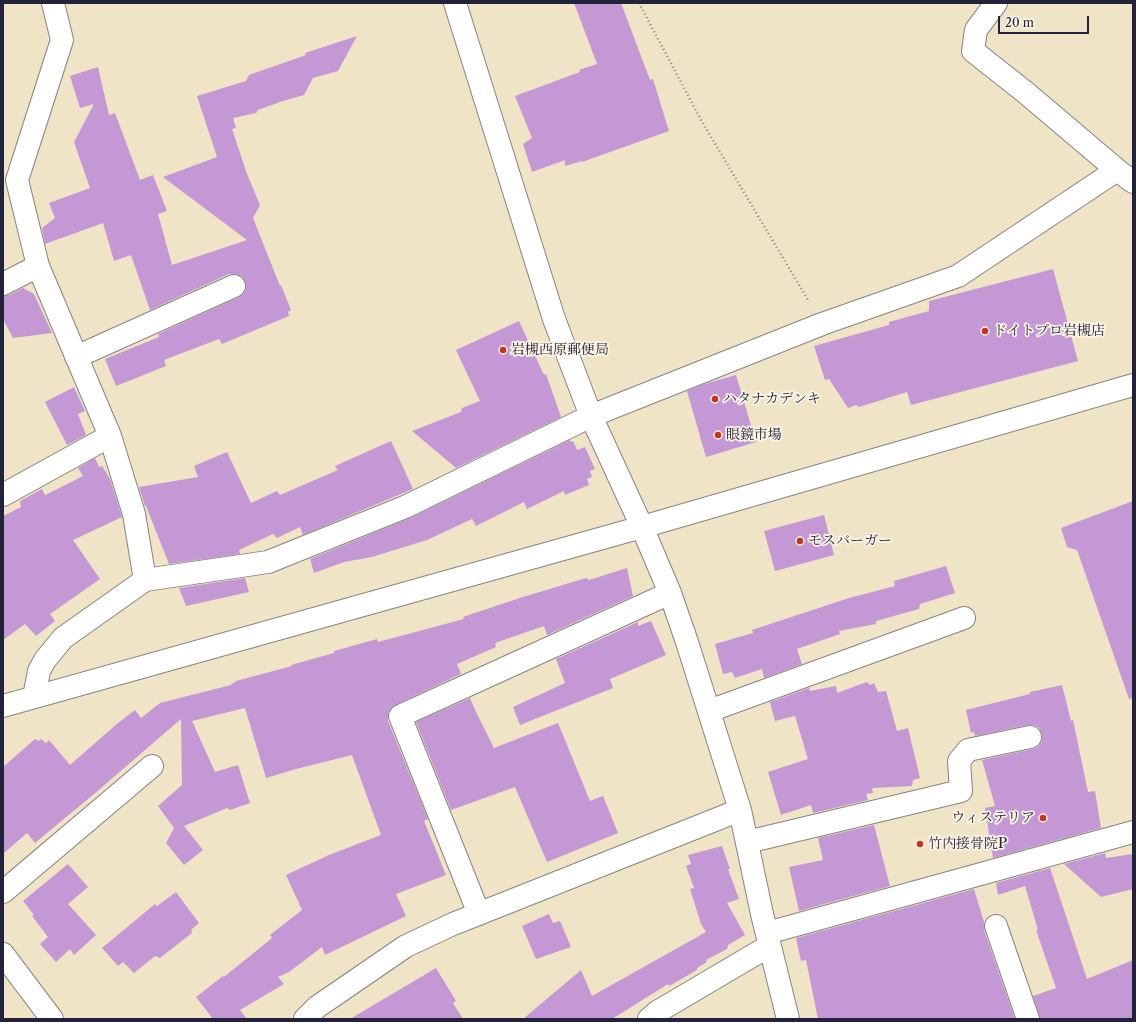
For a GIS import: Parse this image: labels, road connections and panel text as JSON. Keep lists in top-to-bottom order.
{
  "places": [
    "ドイトプロ岩槻店",
    "岩槻西原郵便局",
    "ハタナカデンキ",
    "眼鏡市場",
    "モスバーガー",
    "ウィステリア",
    "竹内接骨院P"
  ],
  "scale_bar": "20 m"
}
